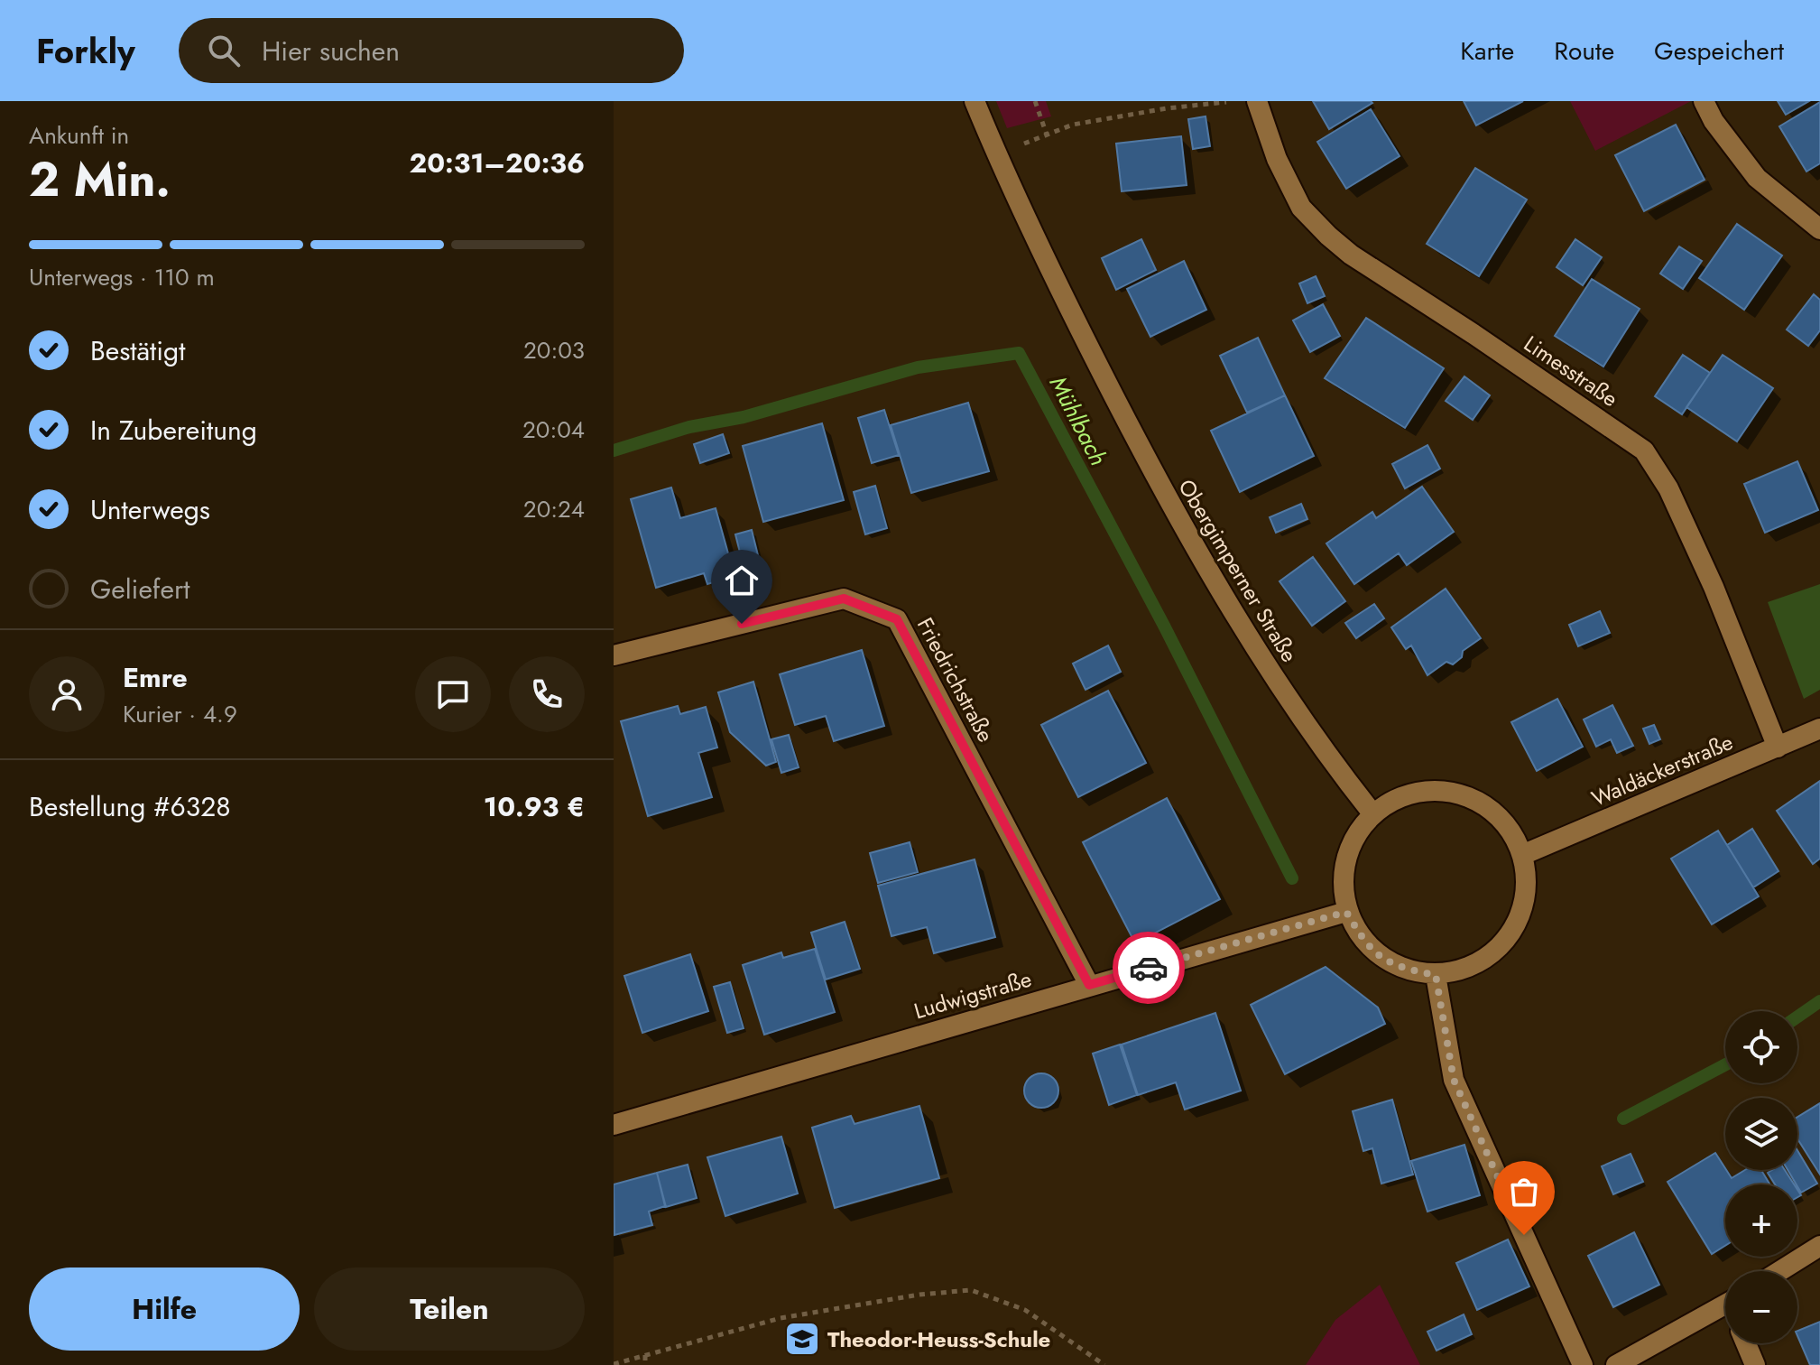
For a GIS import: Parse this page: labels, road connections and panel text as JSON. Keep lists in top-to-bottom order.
{
  "streets": {
    "street": [
      "Limesstraße",
      "Obergimperner Straße",
      "Friedrichstraße",
      "Waldäckerstraße",
      "Ludwigstraße"
    ]
  },
  "crossings": [
    ["Limesstraße", "Waldäckerstraße"],
    ["Obergimperner Straße", "Waldäckerstraße"],
    ["Obergimperner Straße", "Ludwigstraße"],
    ["Friedrichstraße", "Ludwigstraße"],
    ["Waldäckerstraße", "Ludwigstraße"]
  ],
  "water": ["Mühlbach"],
  "places": {
    "school or university": ["Theodor-Heuss-Schule"]
  },
  "page": {
    "header": "Forkly",
    "search": "Hier suchen",
    "nav": ["Karte", "Route", "Gespeichert"],
    "heading": ["2 Min.", "Ankunft in", "20:31–20:36"],
    "panel": [
      "Emre",
      "Kurier · 4.9",
      "Bestellung #6328",
      "10.93 €"
    ],
    "bar": "Unterwegs · 110 m",
    "list": [
      ["Bestätigt", "20:03"],
      ["In Zubereitung", "20:04"],
      ["Unterwegs", "20:24"],
      "Geliefert"
    ],
    "map_buttons": ["+", "−"],
    "buttons": ["Hilfe", "Teilen"]
  }
}
